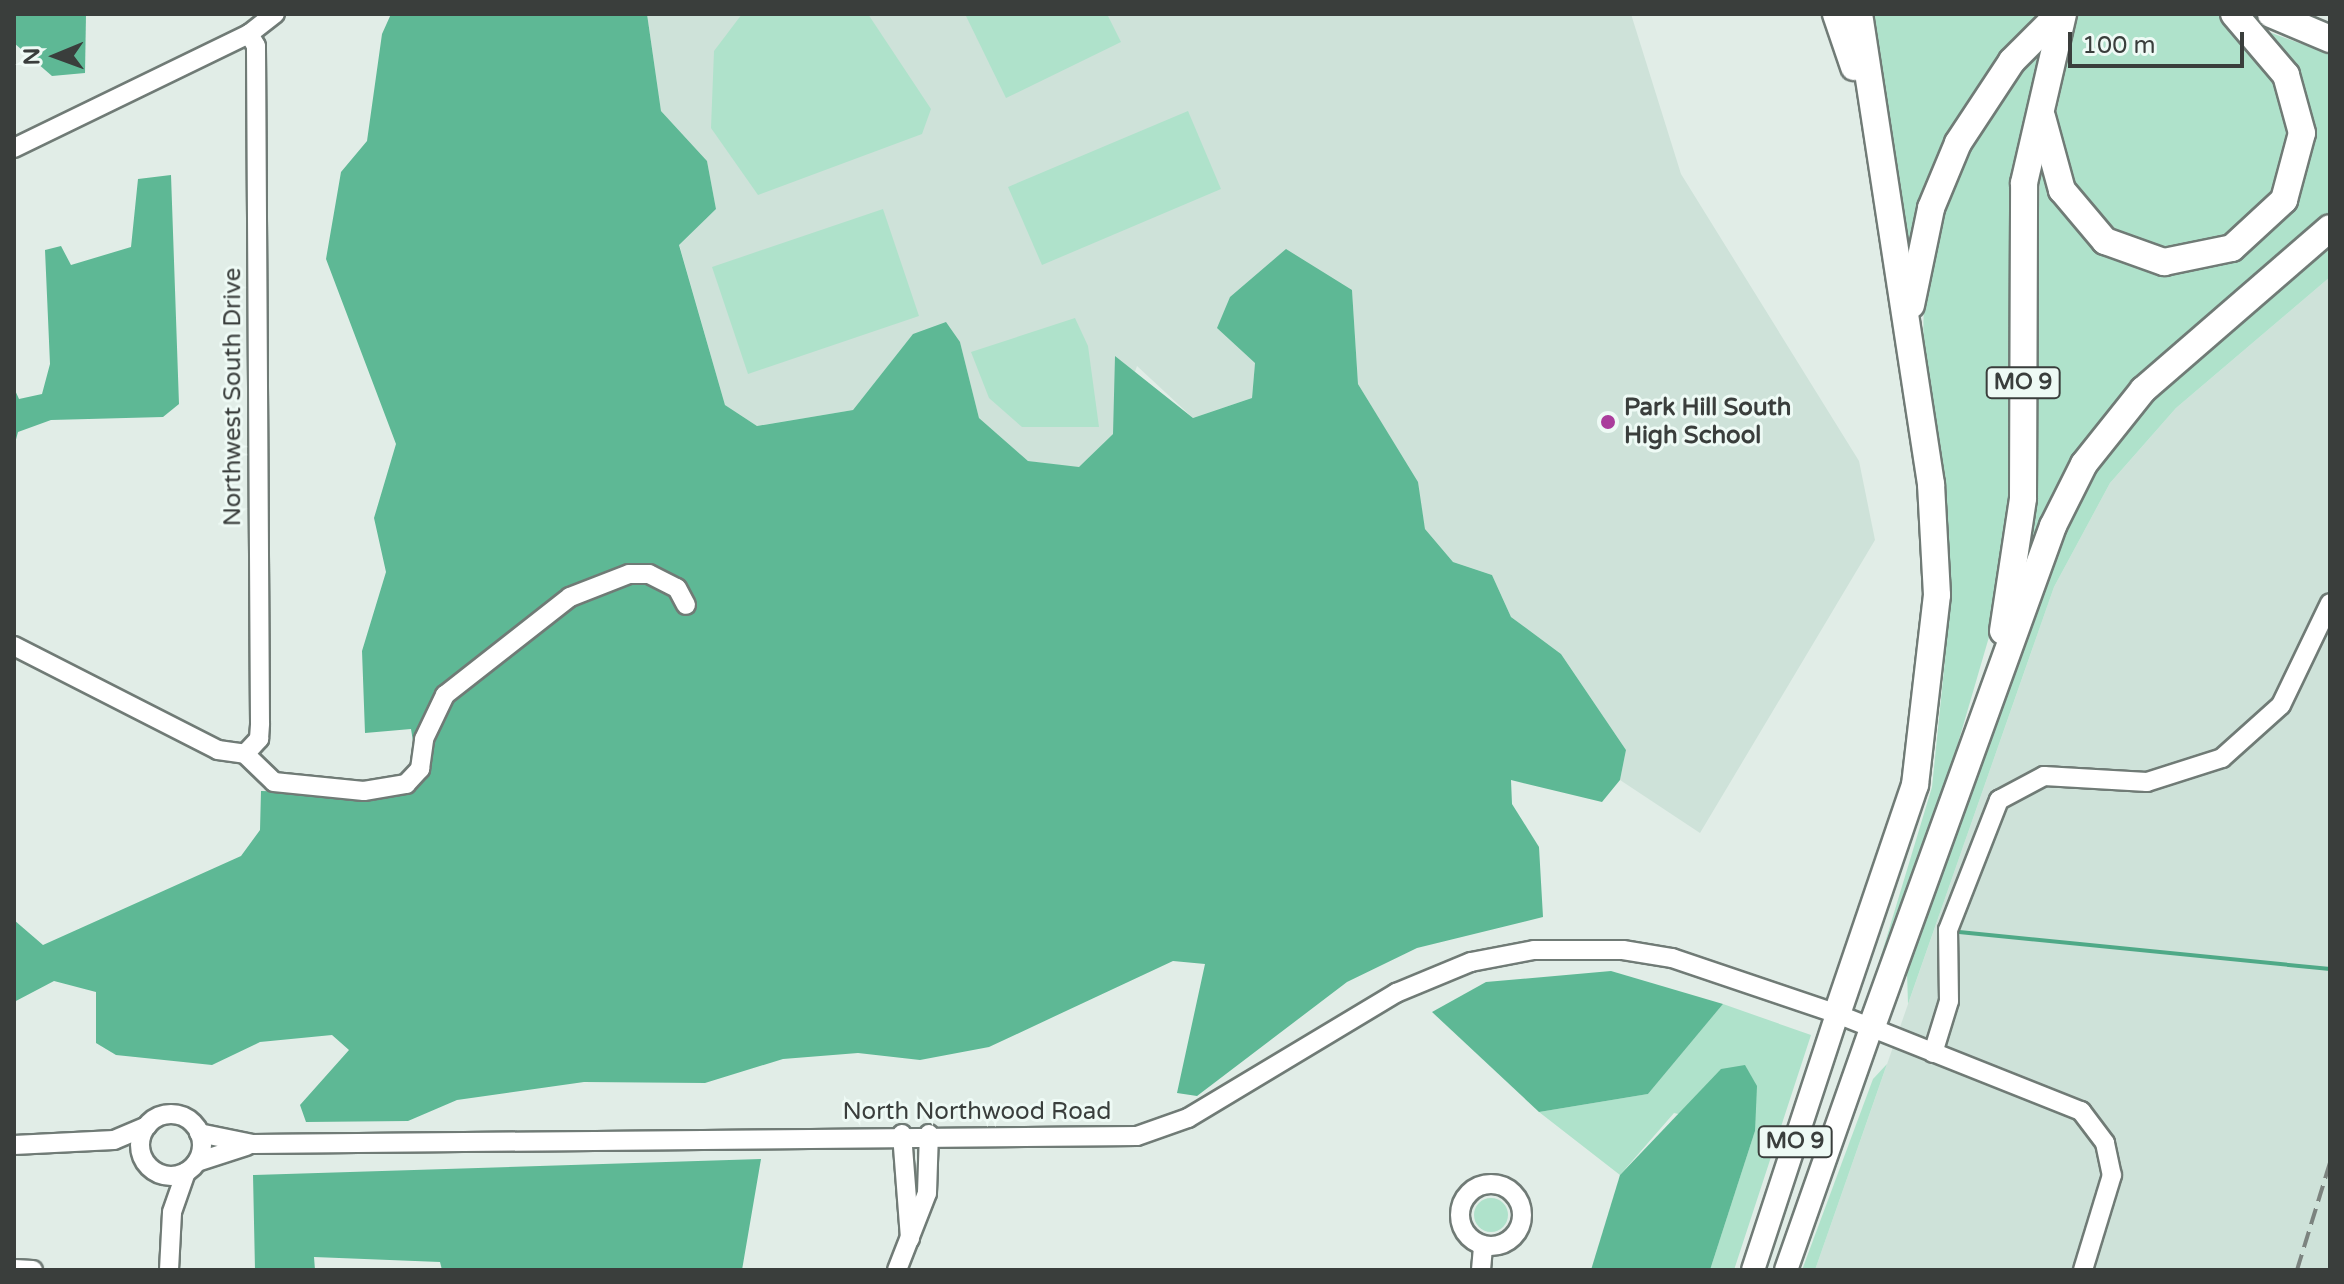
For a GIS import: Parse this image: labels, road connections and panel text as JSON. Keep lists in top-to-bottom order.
{
  "streets": {
    "highway": ["MO 9"],
    "street": ["Northwest South Drive", "North Northwood Road"]
  },
  "crossings": [
    ["MO 9", "North Northwood Road"]
  ],
  "places": ["Park Hill South High School"],
  "scale_bar": "100 m",
  "north": "left"
}
